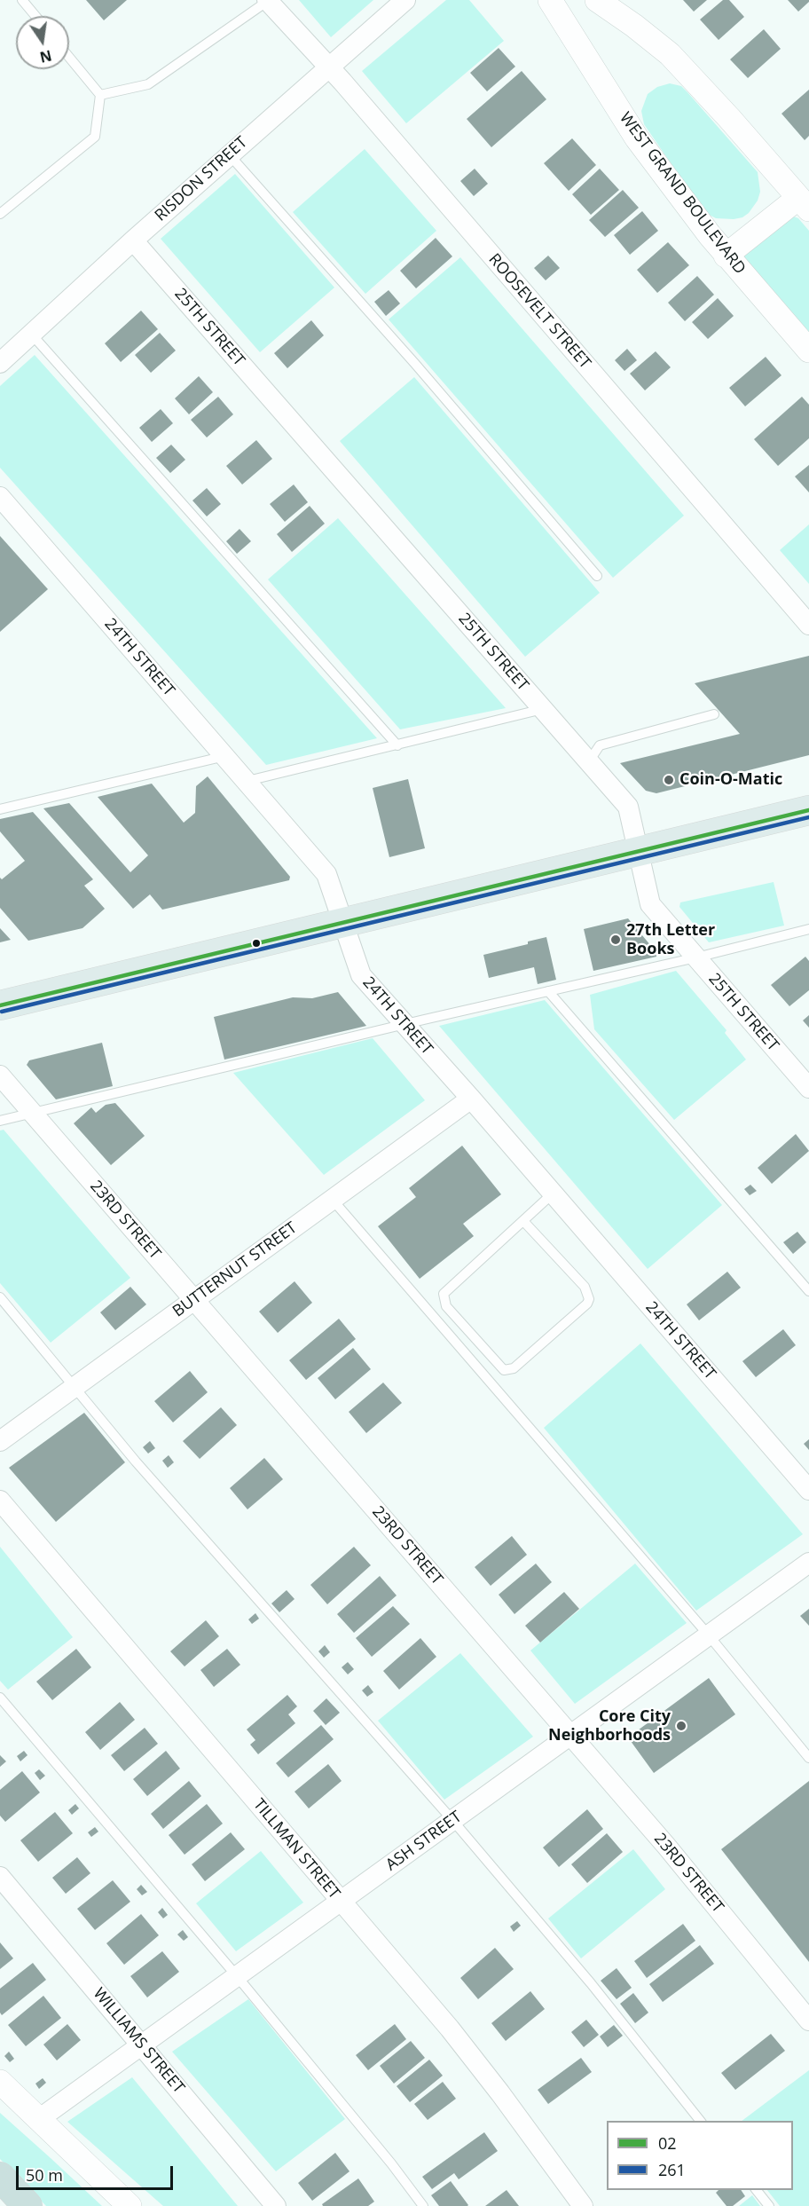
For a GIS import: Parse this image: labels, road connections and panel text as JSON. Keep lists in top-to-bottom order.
{
  "streets": {
    "street": [
      "RISDON STREET",
      "WEST GRAND BOULEVARD",
      "ROOSEVELT STREET",
      "25TH STREET",
      "24TH STREET",
      "23RD STREET",
      "BUTTERNUT STREET",
      "ASH STREET",
      "TILLMAN STREET",
      "WILLIAMS STREET"
    ]
  },
  "crossings": [
    ["RISDON STREET", "ROOSEVELT STREET"],
    ["RISDON STREET", "25TH STREET"],
    ["24TH STREET", "BUTTERNUT STREET"],
    ["23RD STREET", "BUTTERNUT STREET"],
    ["23RD STREET", "ASH STREET"],
    ["ASH STREET", "TILLMAN STREET"],
    ["ASH STREET", "WILLIAMS STREET"]
  ],
  "places": ["Coin-O-Matic", "27th Letter Books", "Core City Neighborhoods"],
  "lines": ["transit line 02", "transit line 261"],
  "legend": ["02", "261"],
  "scale_bar": "50 m",
  "north": "bottom"
}
